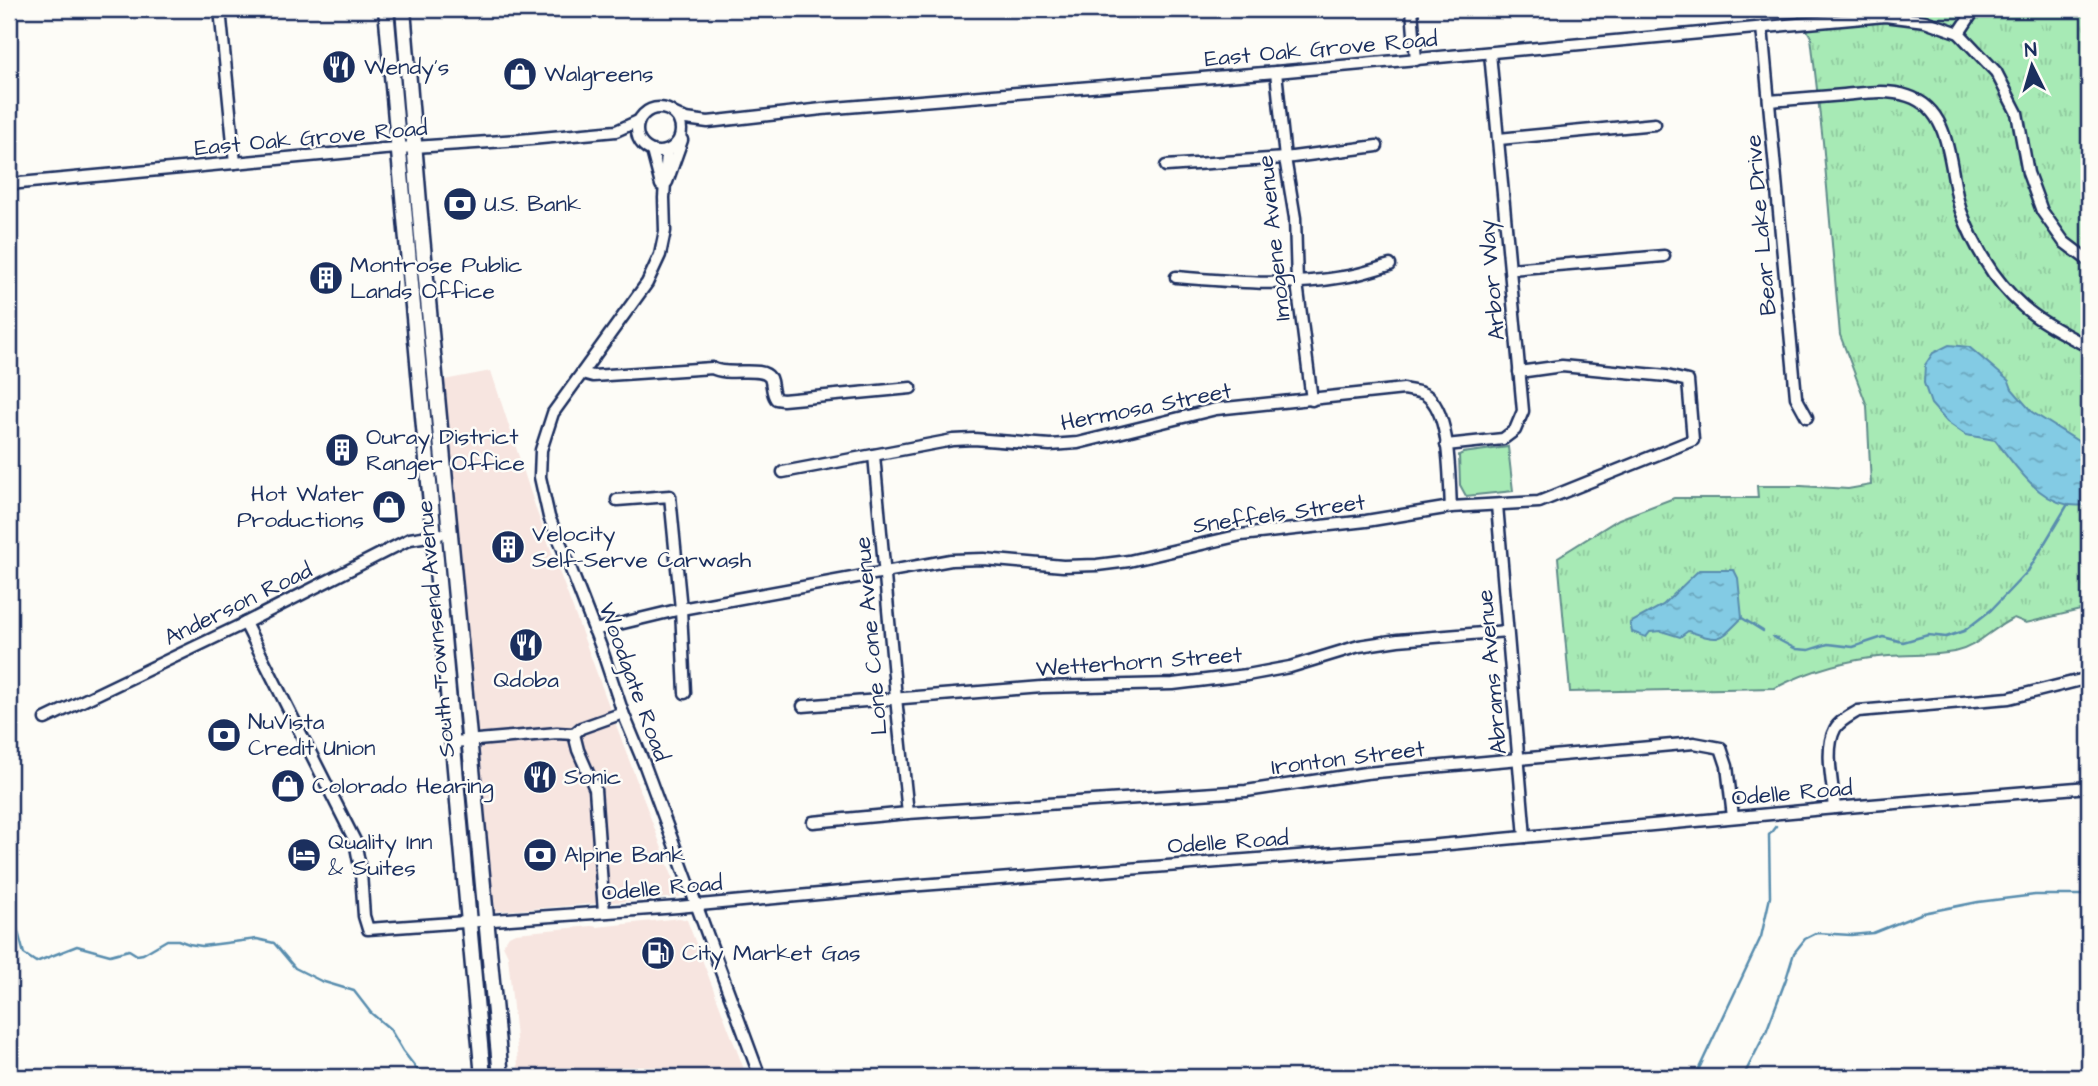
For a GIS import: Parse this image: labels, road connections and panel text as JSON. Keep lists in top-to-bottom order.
{
  "streets": {
    "highway": ["South Townsend Avenue"],
    "street": [
      "East Oak Grove Road",
      "Bear Lake Drive",
      "Imogene Avenue",
      "Arbor Way",
      "Hermosa Street",
      "Sneffels Street",
      "Anderson Road",
      "Lone Cone Avenue",
      "Wetterhorn Street",
      "Abrams Avenue",
      "Woodgate Road",
      "Ironton Street",
      "Odelle Road"
    ]
  },
  "crossings": [
    ["East Oak Grove Road", "Bear Lake Drive"],
    ["East Oak Grove Road", "Imogene Avenue"],
    ["East Oak Grove Road", "Arbor Way"],
    ["East Oak Grove Road", "South Townsend Avenue"],
    ["East Oak Grove Road", "Woodgate Road"],
    ["Imogene Avenue", "Hermosa Street"],
    ["Arbor Way", "Hermosa Street"],
    ["Arbor Way", "Sneffels Street"],
    ["Hermosa Street", "Lone Cone Avenue"],
    ["Sneffels Street", "Lone Cone Avenue"],
    ["Sneffels Street", "Abrams Avenue"],
    ["Sneffels Street", "Woodgate Road"],
    ["Anderson Road", "South Townsend Avenue"],
    ["Anderson Road", "Odelle Road"],
    ["South Townsend Avenue", "Odelle Road"],
    ["Lone Cone Avenue", "Wetterhorn Street"],
    ["Lone Cone Avenue", "Ironton Street"],
    ["Wetterhorn Street", "Abrams Avenue"],
    ["Abrams Avenue", "Ironton Street"],
    ["Abrams Avenue", "Odelle Road"],
    ["Woodgate Road", "Odelle Road"],
    ["Ironton Street", "Odelle Road"]
  ],
  "places": {
    "restaurant": ["Wendy's", "Qdoba", "Sonic"],
    "shop": ["Walgreens", "Hot Water Productions", "Colorado Hearing"],
    "bank": ["U.S. Bank", "NuVista Credit Union", "Alpine Bank"],
    "building": ["Montrose Public Lands Office", "Ouray District Ranger Office", "Velocity Self-Serve Carwash"],
    "hotel": ["Quality Inn & Suites"],
    "fuel station": ["City Market Gas"]
  },
  "north": "top"
}
